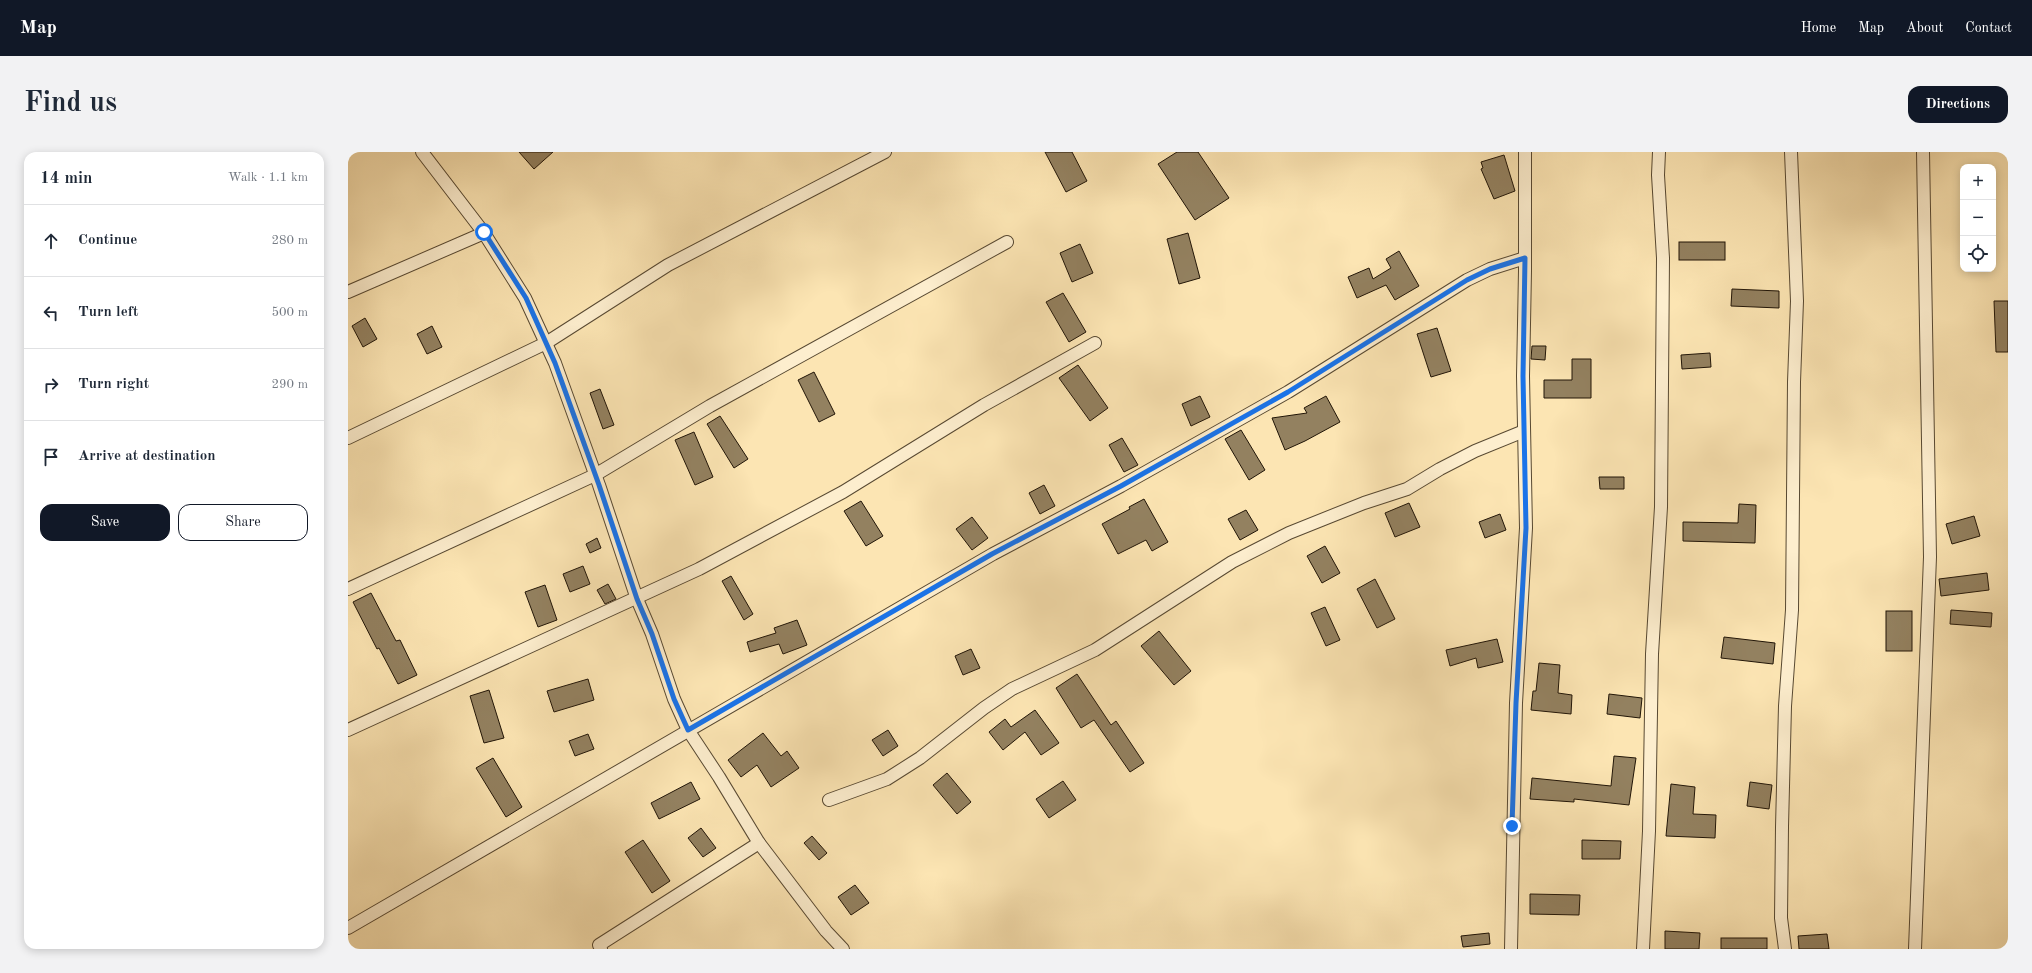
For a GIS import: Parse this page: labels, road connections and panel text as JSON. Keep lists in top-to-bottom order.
{
  "page": {
    "header": "Map",
    "nav": [
      "Home",
      "Map",
      "About",
      "Contact"
    ],
    "buttons": [
      "Directions",
      ["Save", "Share"]
    ],
    "title": "Find us",
    "heading": ["14 min", "Walk · 1.1 km"],
    "map_buttons": ["+", "−"],
    "list": [
      ["Continue", "280 m"],
      ["Turn left", "500 m"],
      ["Turn right", "290 m"],
      "Arrive at destination"
    ]
  }
}
